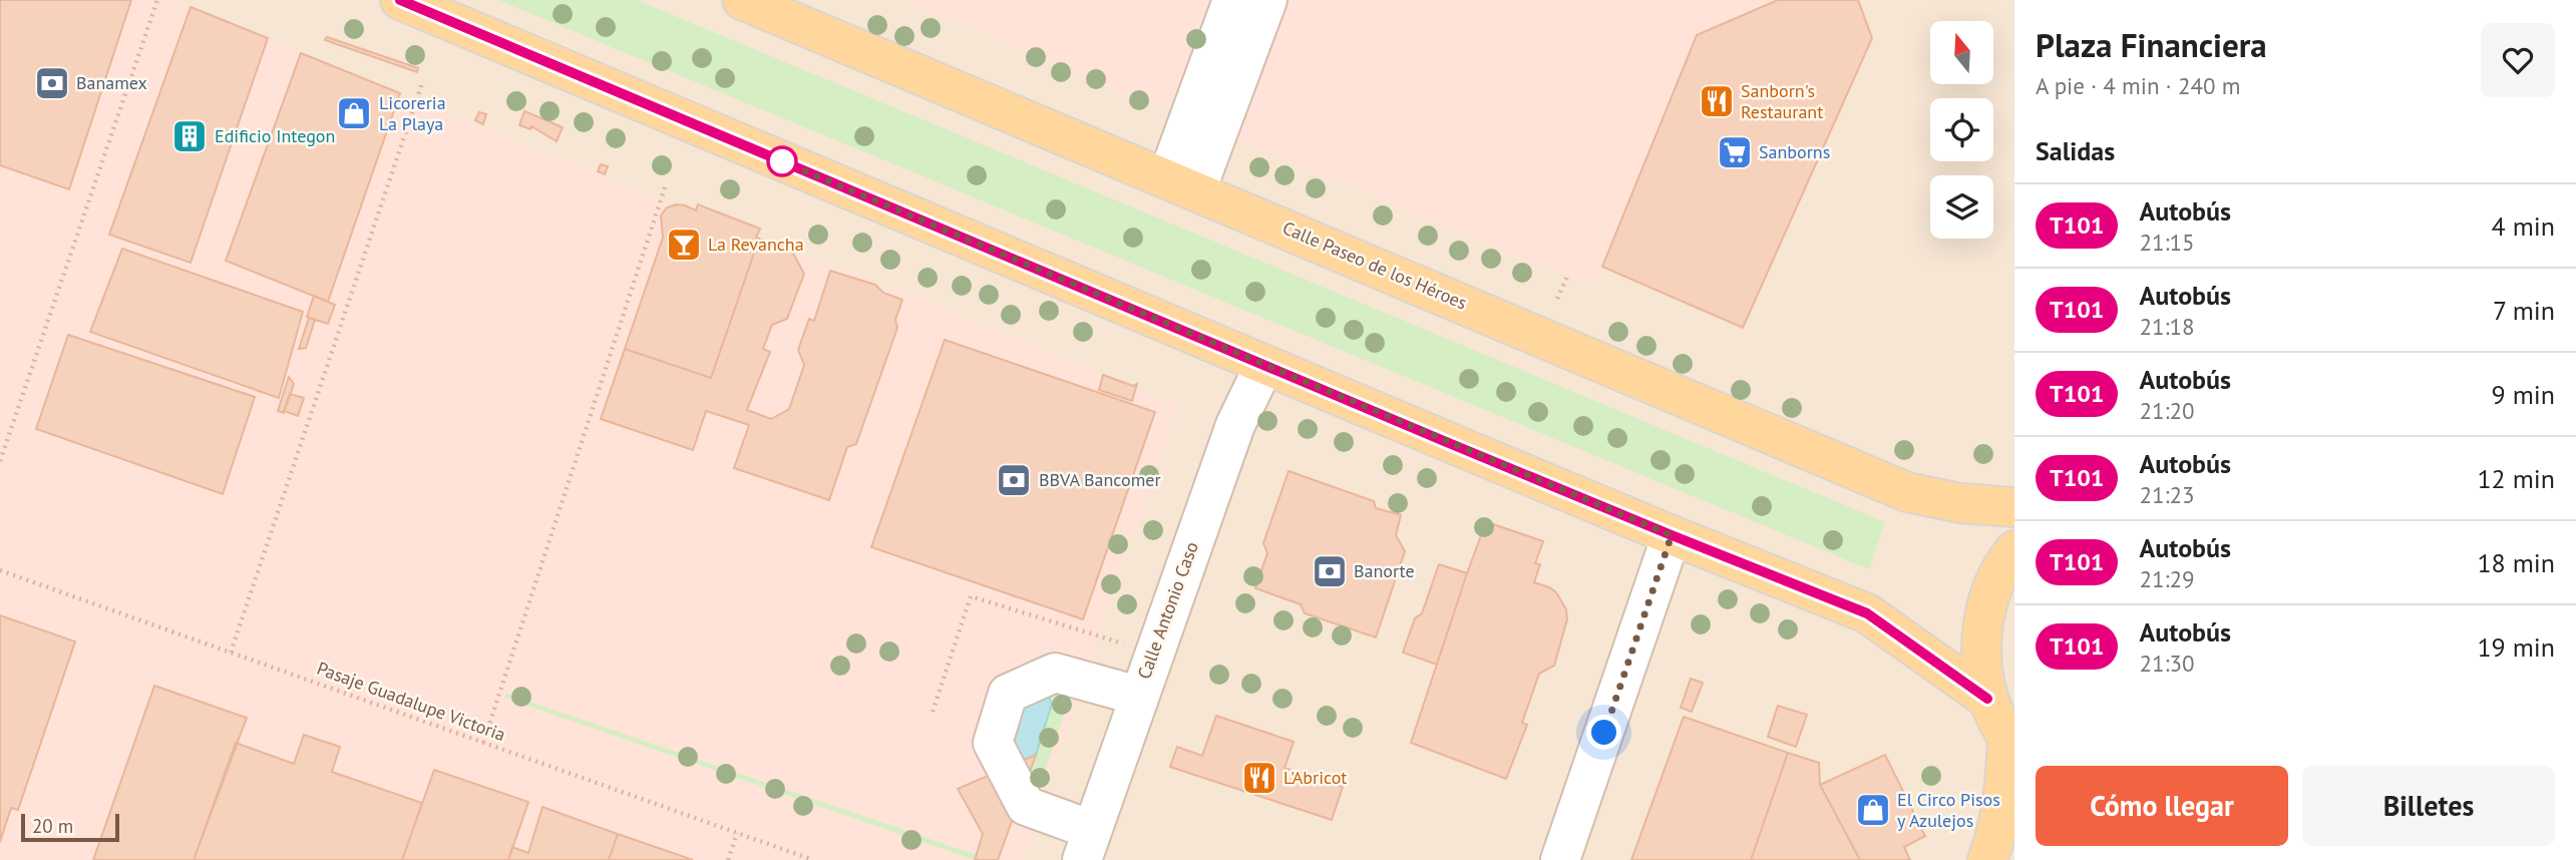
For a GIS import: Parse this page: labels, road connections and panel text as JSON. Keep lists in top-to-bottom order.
{
  "streets": {
    "main road": ["Calle Paseo de los Héroes"],
    "street": ["Calle Antonio Caso"],
    "path": ["Pasaje Guadalupe Victoria"]
  },
  "places": {
    "bank": ["Banamex", "BBVA Bancomer", "Banorte"],
    "restaurant": ["Sanborn's Restaurant", "L'Abricot"],
    "shop": ["Licoreria La Playa", "El Circo Pisos y Azulejos"],
    "building": ["Edificio Integon"],
    "supermarket": ["Sanborns"],
    "bar": ["La Revancha"]
  },
  "lines": ["bus line T101"],
  "scale_bar": "20 m",
  "north": "top",
  "page": {
    "heading": [
      ["Plaza Financiera", "A pie · 4 min · 240 m"],
      "Salidas"
    ],
    "list": [
      {
        "mark": "T101",
        "name": "Autobús",
        "note": "21:15",
        "value": "4 min"
      },
      {
        "mark": "T101",
        "name": "Autobús",
        "note": "21:18",
        "value": "7 min"
      },
      {
        "mark": "T101",
        "name": "Autobús",
        "note": "21:20",
        "value": "9 min"
      },
      {
        "mark": "T101",
        "name": "Autobús",
        "note": "21:23",
        "value": "12 min"
      },
      {
        "mark": "T101",
        "name": "Autobús",
        "note": "21:29",
        "value": "18 min"
      },
      {
        "mark": "T101",
        "name": "Autobús",
        "note": "21:30",
        "value": "19 min"
      }
    ],
    "buttons": ["Cómo llegar", "Billetes"],
    "scale": "20 m"
  }
}
